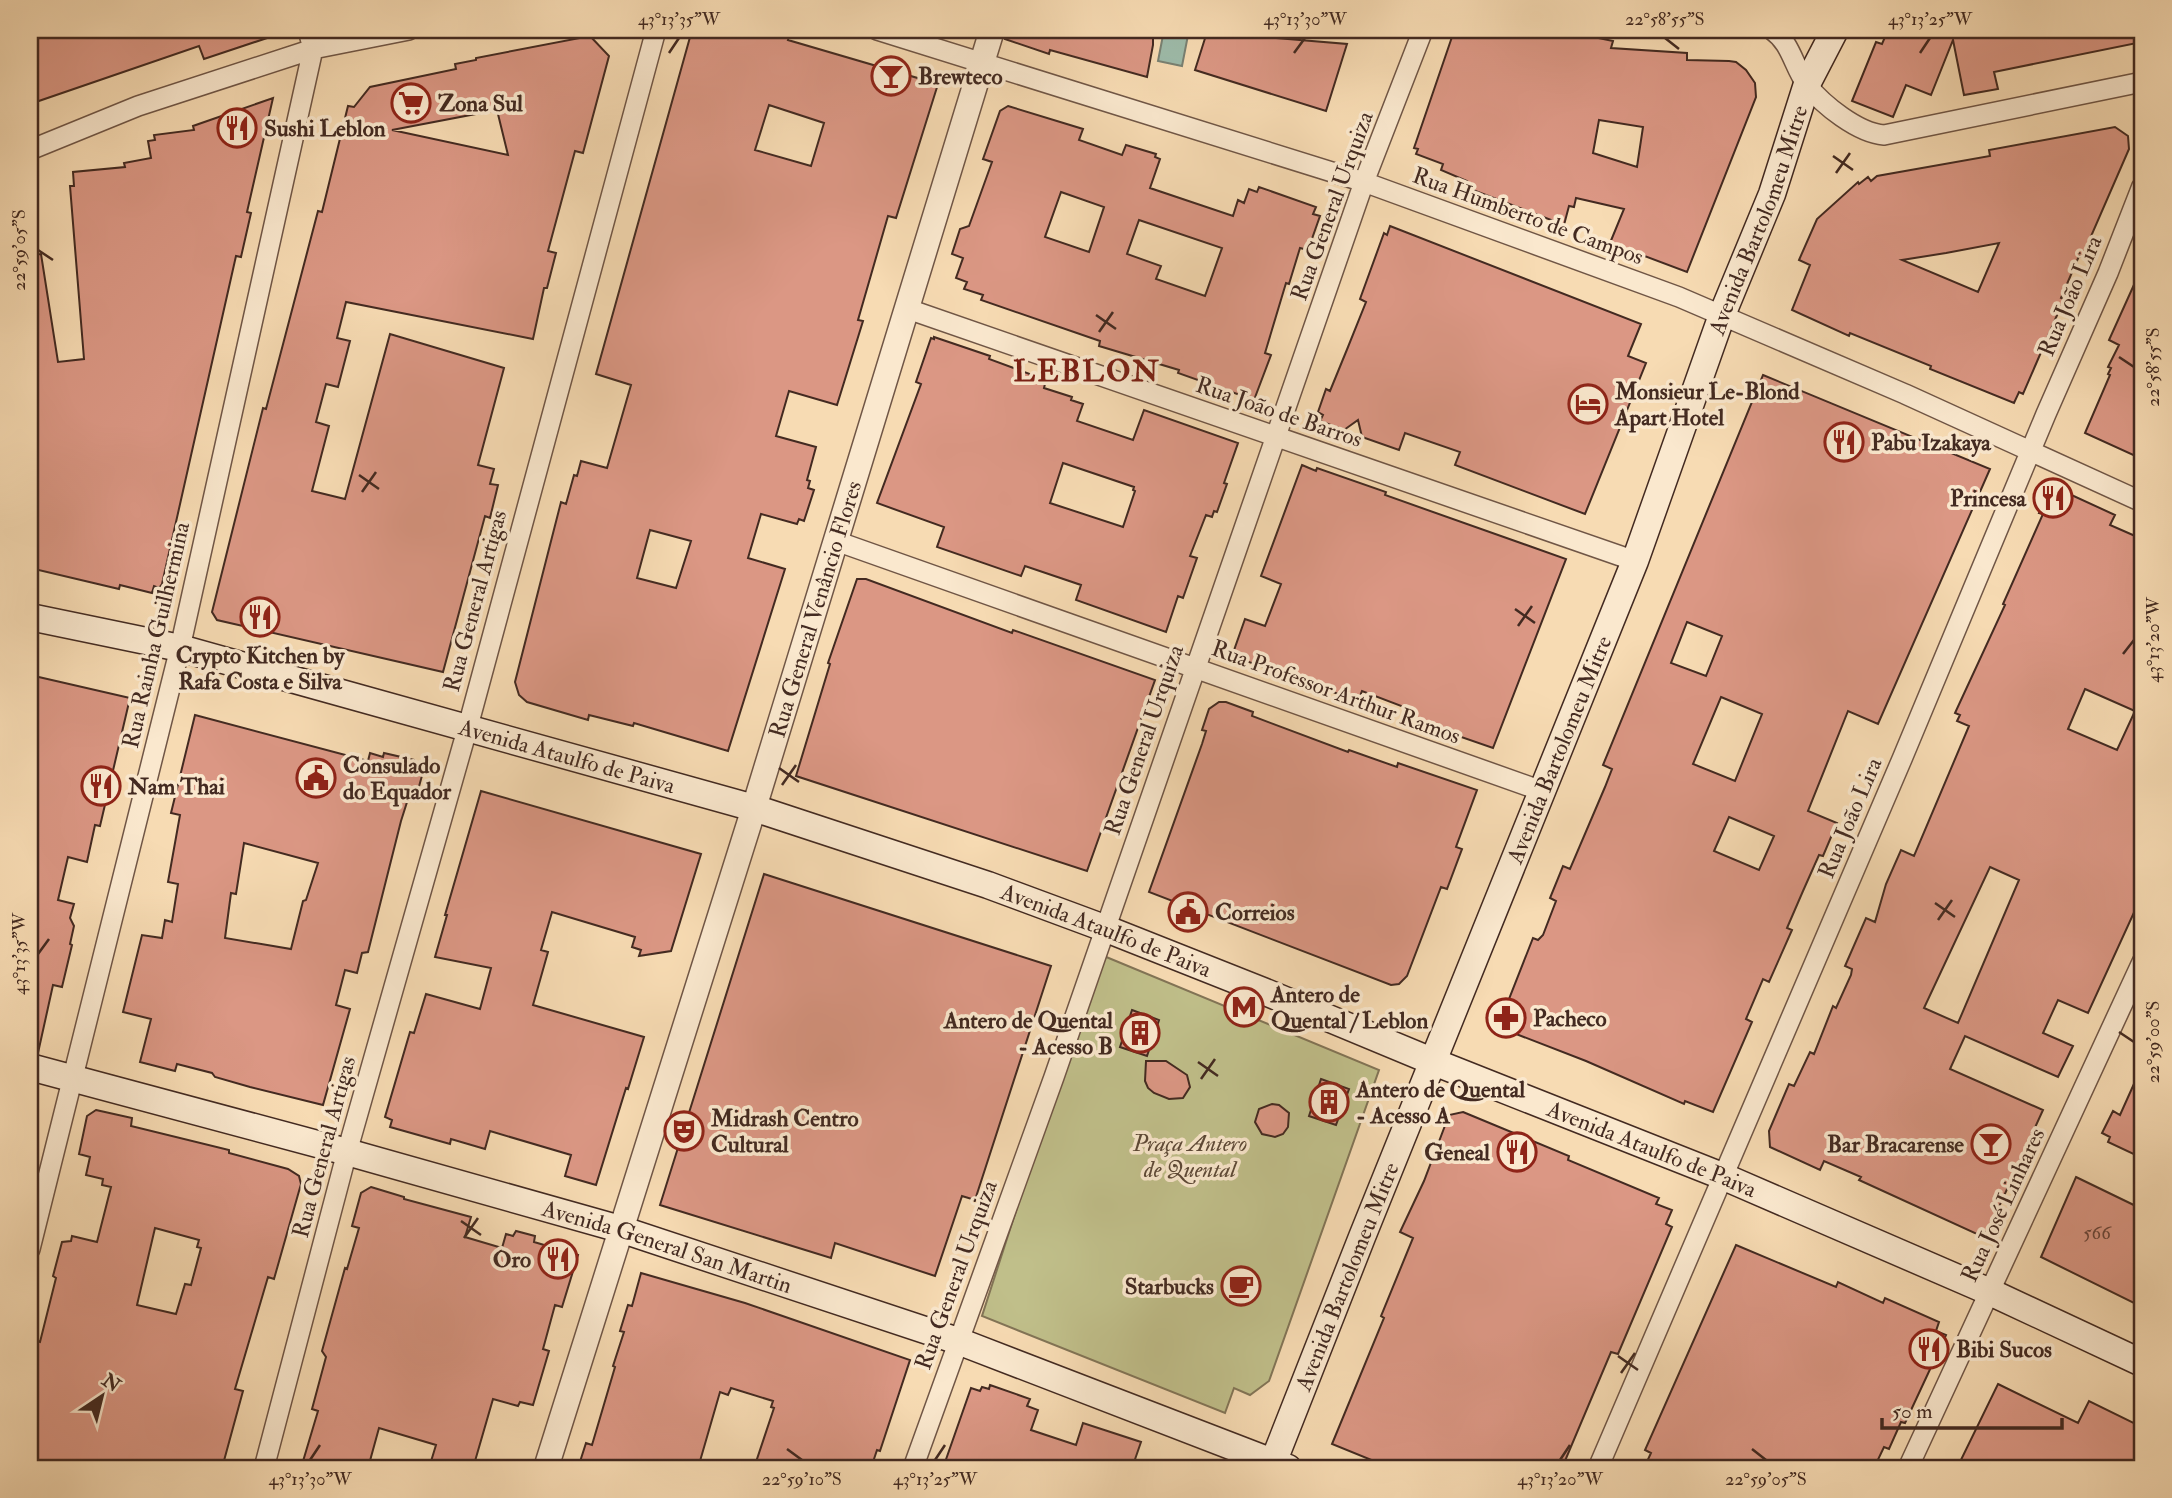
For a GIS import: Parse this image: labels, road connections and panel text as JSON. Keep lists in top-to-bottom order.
{
  "streets": {
    "main road": ["Avenida Bartolomeu Mitre", "Avenida Ataulfo de Paiva", "Avenida General San Martin"],
    "street": [
      "Rua General Urquiza",
      "Rua Humberto de Campos",
      "Rua João Lira",
      "Rua João de Barros",
      "Rua General Artigas",
      "Rua General Venâncio Flores",
      "Rua Rainha Guilhermina",
      "Rua Professor Arthur Ramos",
      "Rua José Linhares"
    ]
  },
  "crossings": [
    ["Rua General Urquiza", "Rua Humberto de Campos"],
    ["Rua General Urquiza", "Rua João de Barros"],
    ["Rua General Urquiza", "Rua Professor Arthur Ramos"],
    ["Rua General Urquiza", "Avenida Ataulfo de Paiva"],
    ["Rua General Urquiza", "Avenida General San Martin"],
    ["Rua Humberto de Campos", "Avenida Bartolomeu Mitre"],
    ["Rua Humberto de Campos", "Rua João Lira"],
    ["Rua Humberto de Campos", "Rua General Venâncio Flores"],
    ["Avenida Bartolomeu Mitre", "Rua João de Barros"],
    ["Avenida Bartolomeu Mitre", "Rua Professor Arthur Ramos"],
    ["Avenida Bartolomeu Mitre", "Avenida Ataulfo de Paiva"],
    ["Avenida Bartolomeu Mitre", "Avenida General San Martin"],
    ["Rua João Lira", "Avenida Ataulfo de Paiva"],
    ["Rua João de Barros", "Rua General Venâncio Flores"],
    ["Rua General Artigas", "Avenida Ataulfo de Paiva"],
    ["Rua General Artigas", "Avenida General San Martin"],
    ["Rua General Venâncio Flores", "Rua Professor Arthur Ramos"],
    ["Rua General Venâncio Flores", "Avenida Ataulfo de Paiva"],
    ["Rua General Venâncio Flores", "Avenida General San Martin"],
    ["Rua Rainha Guilhermina", "Avenida Ataulfo de Paiva"],
    ["Rua Rainha Guilhermina", "Avenida General San Martin"],
    ["Avenida Ataulfo de Paiva", "Rua José Linhares"]
  ],
  "districts": ["LEBLON"],
  "parks": ["Praça Antero de Quental"],
  "places": {
    "bar": ["Brewteco", "Bar Bracarense"],
    "supermarket": ["Zona Sul"],
    "restaurant": [
      "Sushi Leblon",
      "Pabu Izakaya",
      "Princesa",
      "Crypto Kitchen by Rafa Costa e Silva",
      "Nam Thai",
      "Geneal",
      "Oro",
      "Bibi Sucos"
    ],
    "hotel": ["Monsieur Le-Blond Apart Hotel"],
    "public building": ["Consulado do Equador", "Correios"],
    "metro station": ["Antero de Quental / Leblon"],
    "pharmacy": ["Pacheco"],
    "building": ["Antero de Quental - Acesso B", "Antero de Quental - Acesso A"],
    "theatre": ["Midrash Centro Cultural"],
    "cafe": ["Starbucks"]
  },
  "house_numbers": ["566"],
  "scale_bar": "50 m",
  "north": "top right",
  "coordinates": [
    "43°13'35\"W",
    "43°13'30\"W",
    "22°58'55\"S",
    "43°13'25\"W",
    "22°59'05\"S",
    "43°13'20\"W",
    "22°59'00\"S",
    "22°59'10\"S"
  ]
}
